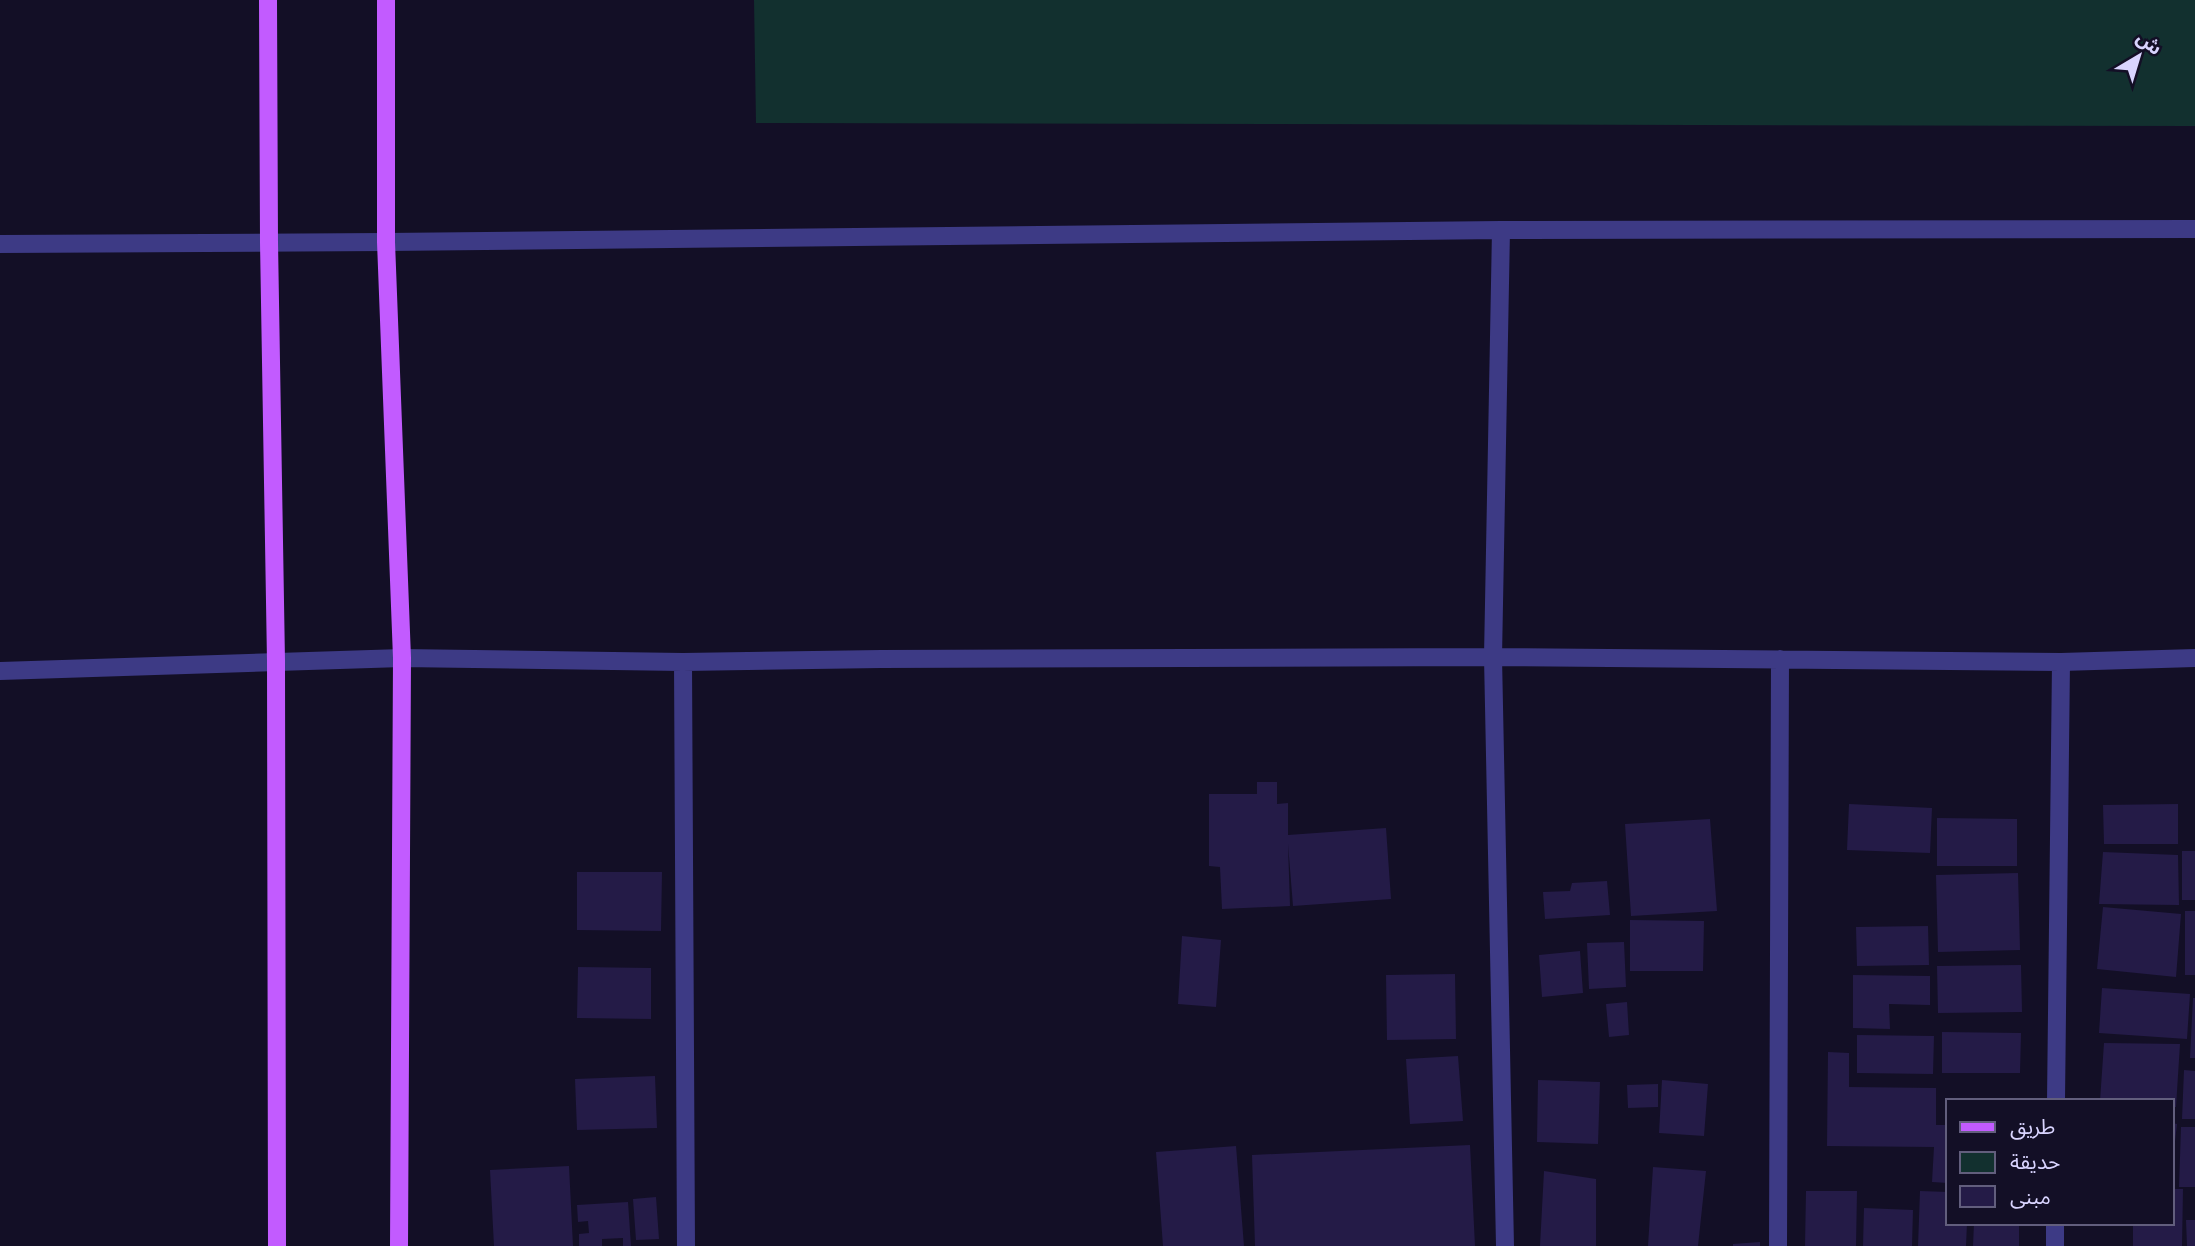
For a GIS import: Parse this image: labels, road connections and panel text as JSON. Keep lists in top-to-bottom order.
{
  "legend": ["طريق", "حديقة", "مبنى"],
  "north": "top right"
}
